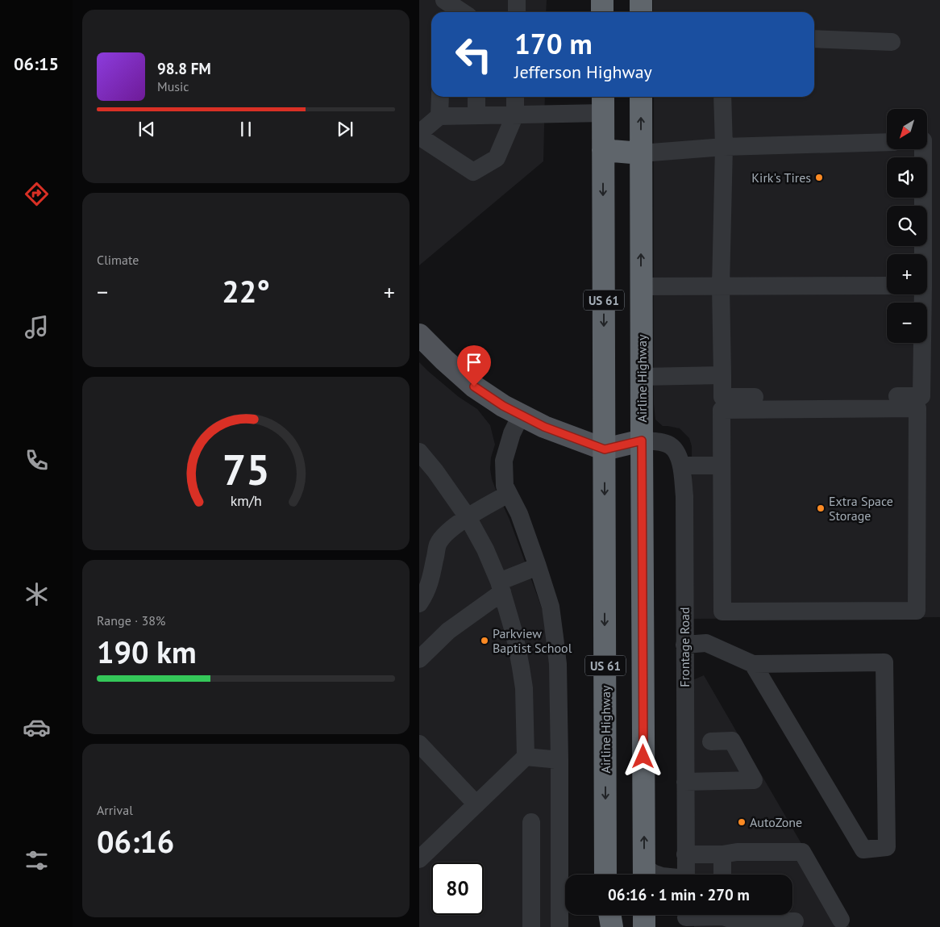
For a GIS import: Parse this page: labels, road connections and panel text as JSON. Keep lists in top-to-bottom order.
{
  "streets": {
    "highway": ["US 61", "Airline Highway"],
    "street": ["Frontage Road"]
  },
  "crossings": [
    ["Airline Highway", "Frontage Road"]
  ],
  "places": [
    "Kirk's Tires",
    "Extra Space Storage",
    "Parkview Baptist School",
    "AutoZone"
  ],
  "north": "bottom left",
  "page": {
    "tabs": "06:15",
    "turn": ["170 m", "Jefferson Highway"],
    "song": ["98.8 FM", "Music"],
    "map_buttons": ["+", "−"],
    "tile": [
      "Climate",
      ["Range · 38%", "190 km"],
      ["Arrival", "06:16"]
    ],
    "heat": ["−", "22°", "+"],
    "limit": "80",
    "trip": "06:16 · 1 min · 270 m",
    "gauge": ["75", "km/h"]
  }
}
